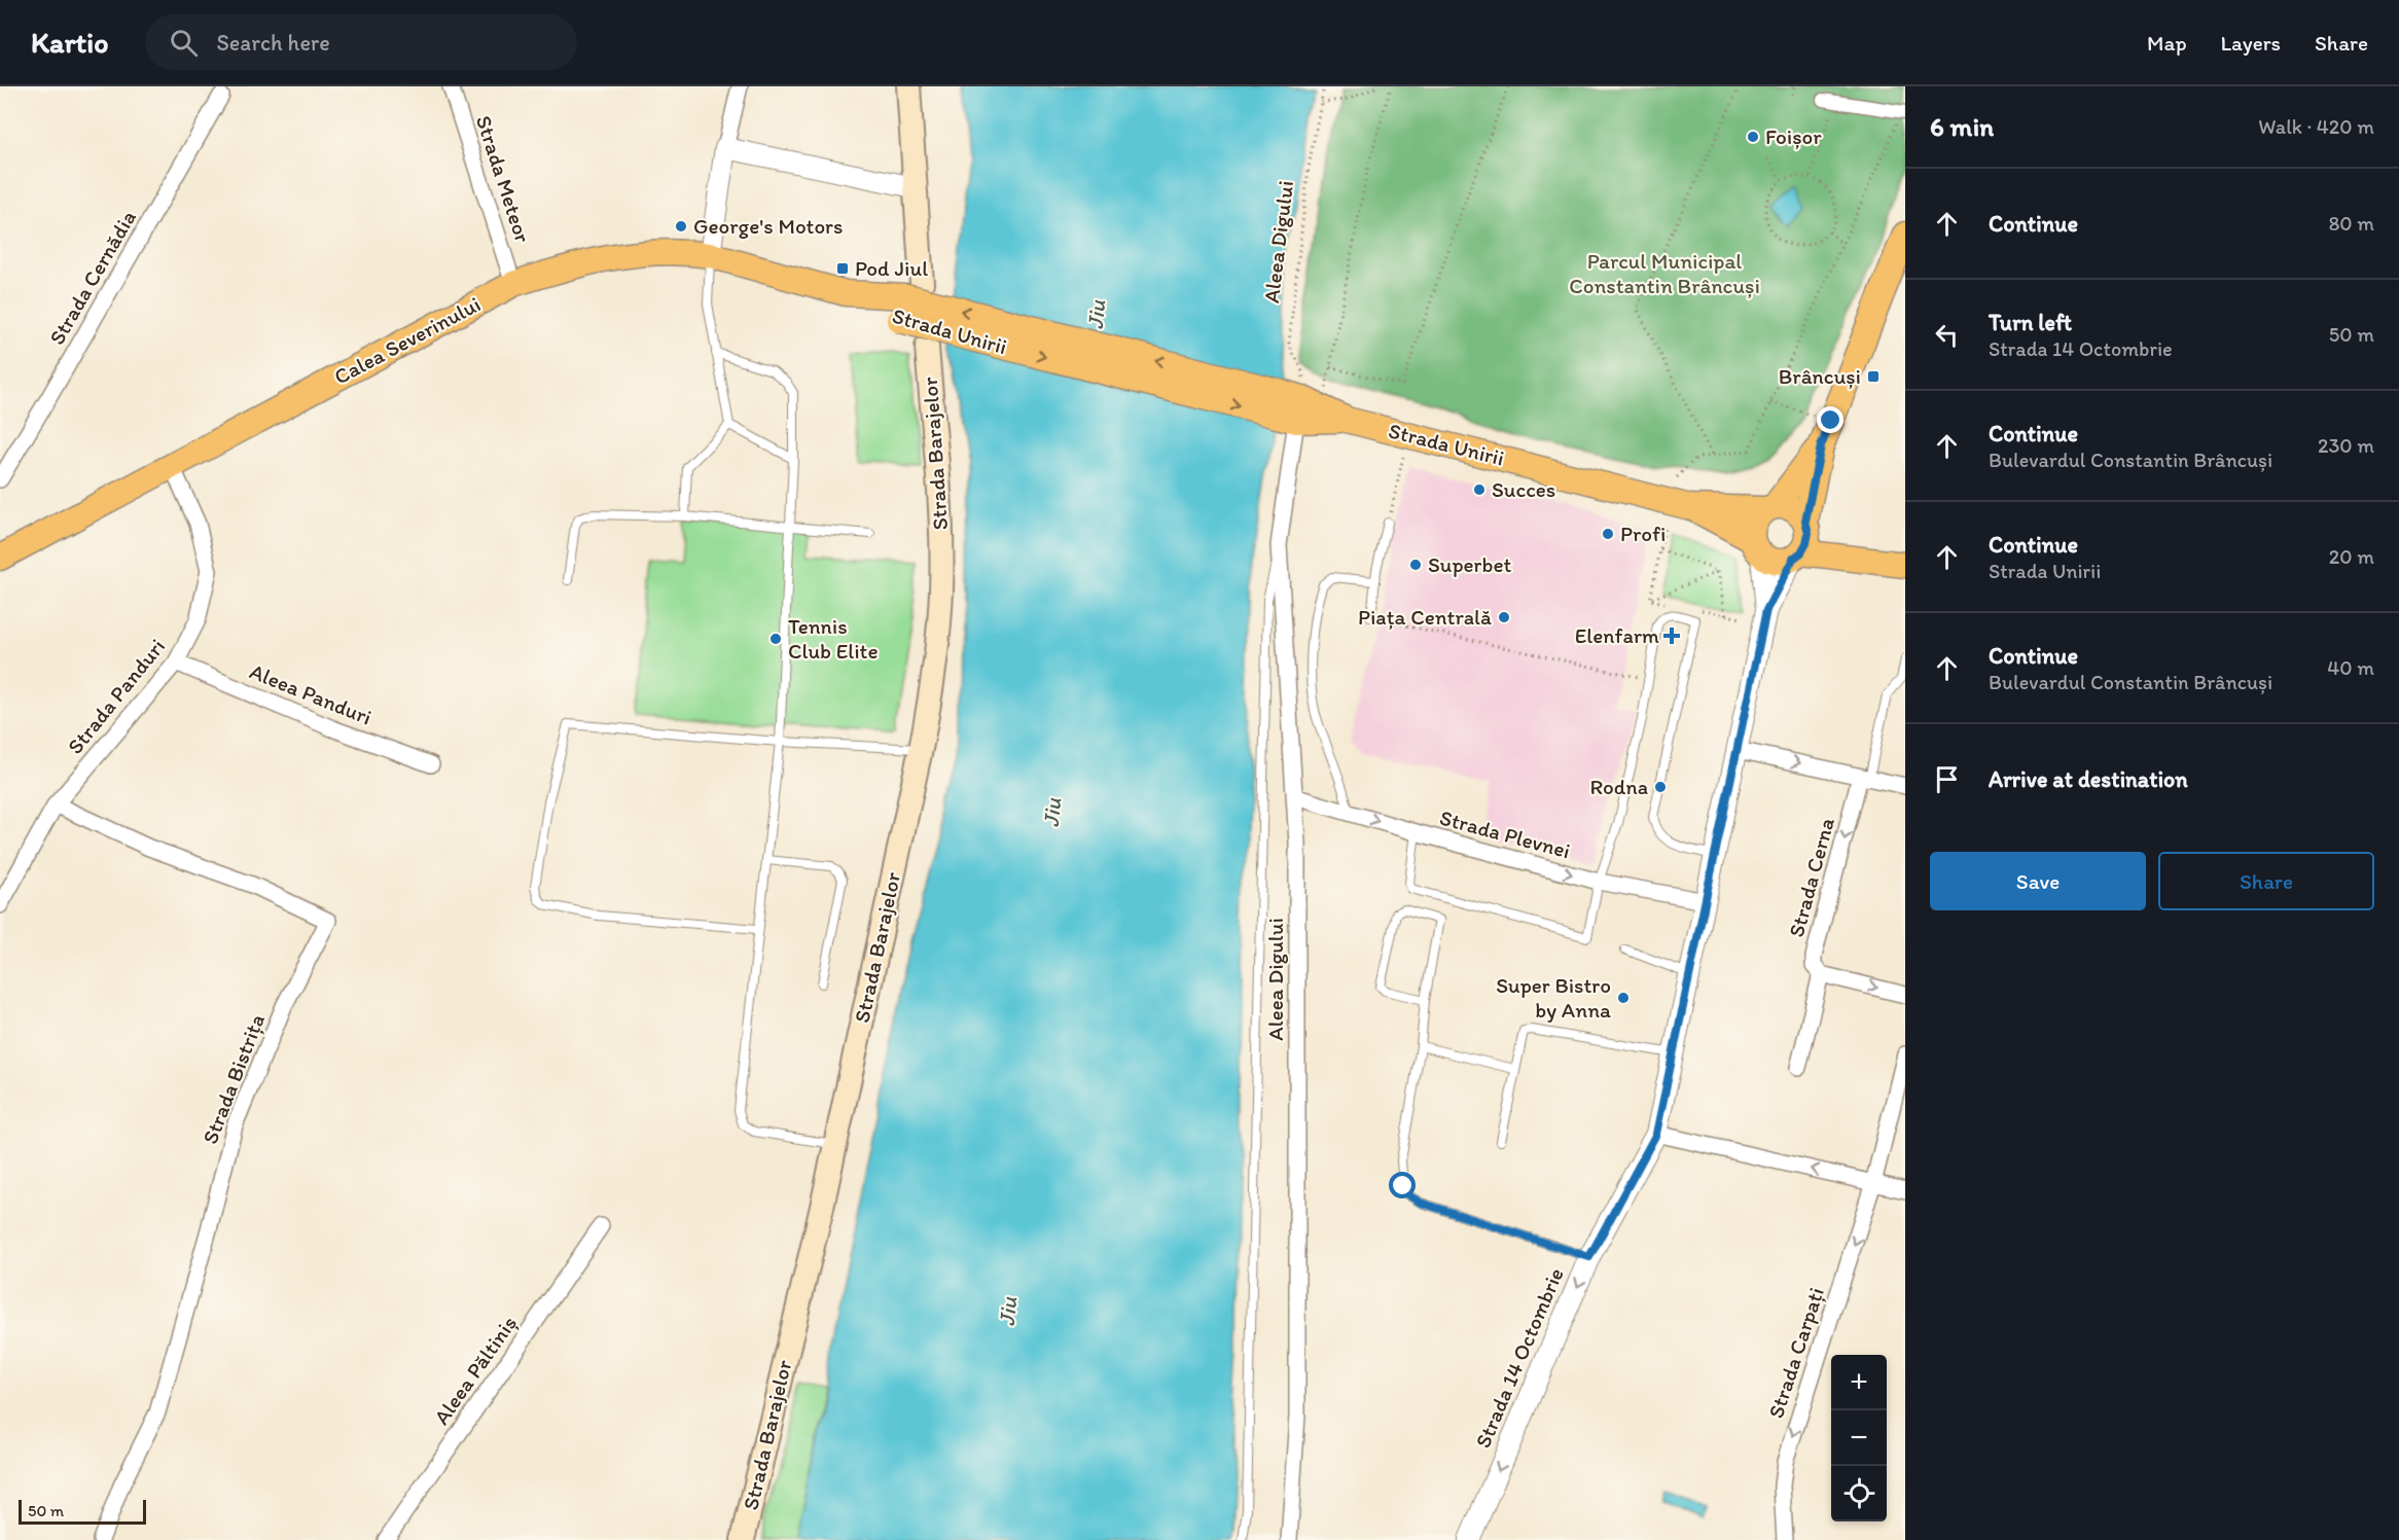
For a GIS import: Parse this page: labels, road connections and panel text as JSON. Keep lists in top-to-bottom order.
{
  "streets": {
    "main road": ["Strada Unirii", "Calea Severinului", "Strada Barajelor"],
    "street": [
      "Strada Meteor",
      "Aleea Digului",
      "Strada Cernădia",
      "Aleea Panduri",
      "Strada Panduri",
      "Strada Plevnei",
      "Strada Cerna",
      "Strada Bistrița",
      "Strada Carpați",
      "Strada 14 Octombrie",
      "Aleea Păltiniș"
    ]
  },
  "crossings": [
    ["Strada Meteor", "Calea Severinului"],
    ["Aleea Digului", "Strada Unirii"],
    ["Aleea Digului", "Strada Plevnei"],
    ["Strada Unirii", "Calea Severinului"],
    ["Calea Severinului", "Strada Panduri"],
    ["Aleea Panduri", "Strada Panduri"],
    ["Strada Panduri", "Strada Bistrița"],
    ["Strada Plevnei", "Strada 14 Octombrie"]
  ],
  "one_way": ["Strada Plevnei", "Strada Cerna", "Strada Carpați"],
  "water": ["Jiu"],
  "parks": ["Parcul Municipal Constantin Brâncuși"],
  "places": {
    "other": [
      "Foișor",
      "George's Motors",
      "Succes",
      "Profi",
      "Superbet",
      "Piața Centrală",
      "Tennis Club Elite",
      "Rodna",
      "Super Bistro by Anna"
    ],
    "transit": ["Pod Jiul", "Brâncuși"],
    "health": ["Elenfarm"]
  },
  "scale_bar": "50 m",
  "page": {
    "header": "Kartio",
    "search": "Search here",
    "nav": ["Map", "Layers", "Share"],
    "heading": ["6 min", "Walk · 420 m"],
    "list": [
      ["Continue", "80 m"],
      ["Turn left", "Strada 14 Octombrie", "50 m"],
      ["Continue", "Bulevardul Constantin Brâncuși", "230 m"],
      ["Continue", "Strada Unirii", "20 m"],
      ["Continue", "Bulevardul Constantin Brâncuși", "40 m"],
      "Arrive at destination"
    ],
    "buttons": ["Save", "Share"],
    "map_buttons": ["+", "−"],
    "scale": "50 m"
  }
}
